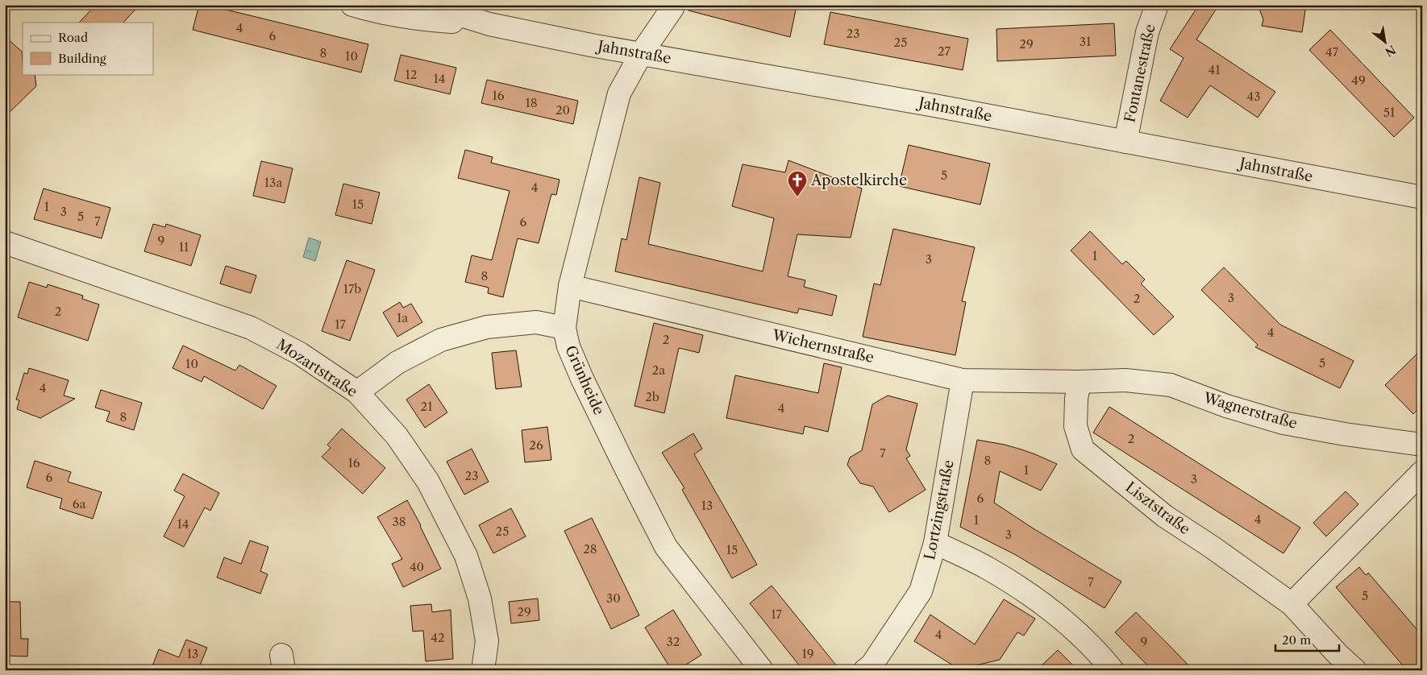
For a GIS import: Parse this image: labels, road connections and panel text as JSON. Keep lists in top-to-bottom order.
{
  "streets": {
    "street": [
      "Jahnstraße",
      "Fontanestraße",
      "Wichernstraße",
      "Mozartstraße",
      "Grünheide",
      "Wagnerstraße",
      "Lisztstraße",
      "Lortzingstraße"
    ]
  },
  "crossings": [
    ["Jahnstraße", "Fontanestraße"],
    ["Jahnstraße", "Grünheide"],
    ["Wichernstraße", "Grünheide"],
    ["Wichernstraße", "Wagnerstraße"],
    ["Wichernstraße", "Lisztstraße"],
    ["Wichernstraße", "Lortzingstraße"],
    ["Wagnerstraße", "Lisztstraße"]
  ],
  "places": {
    "church": ["Apostelkirche"]
  },
  "house_numbers": [
    "4",
    "23",
    "6",
    "31",
    "25",
    "29",
    "27",
    "47",
    "8",
    "10",
    "41",
    "12",
    "14",
    "49",
    "16",
    "43",
    "18",
    "20",
    "51",
    "5",
    "13a",
    "4",
    "15",
    "1",
    "3",
    "5",
    "7",
    "6",
    "9",
    "11",
    "1",
    "3",
    "8",
    "17b",
    "3",
    "2",
    "2",
    "1a",
    "17",
    "4",
    "2",
    "5",
    "10",
    "2a",
    "4",
    "2b",
    "21",
    "4",
    "8",
    "2",
    "26",
    "7",
    "8",
    "16",
    "1",
    "23",
    "6",
    "3",
    "6",
    "6a",
    "13",
    "4",
    "1",
    "38",
    "14",
    "25",
    "3",
    "28",
    "15",
    "40",
    "7",
    "5",
    "30",
    "29",
    "17",
    "4",
    "42",
    "32",
    "9",
    "13",
    "19"
  ],
  "legend": ["Road", "Building"],
  "scale_bar": "20 m",
  "north": "bottom right"
}
